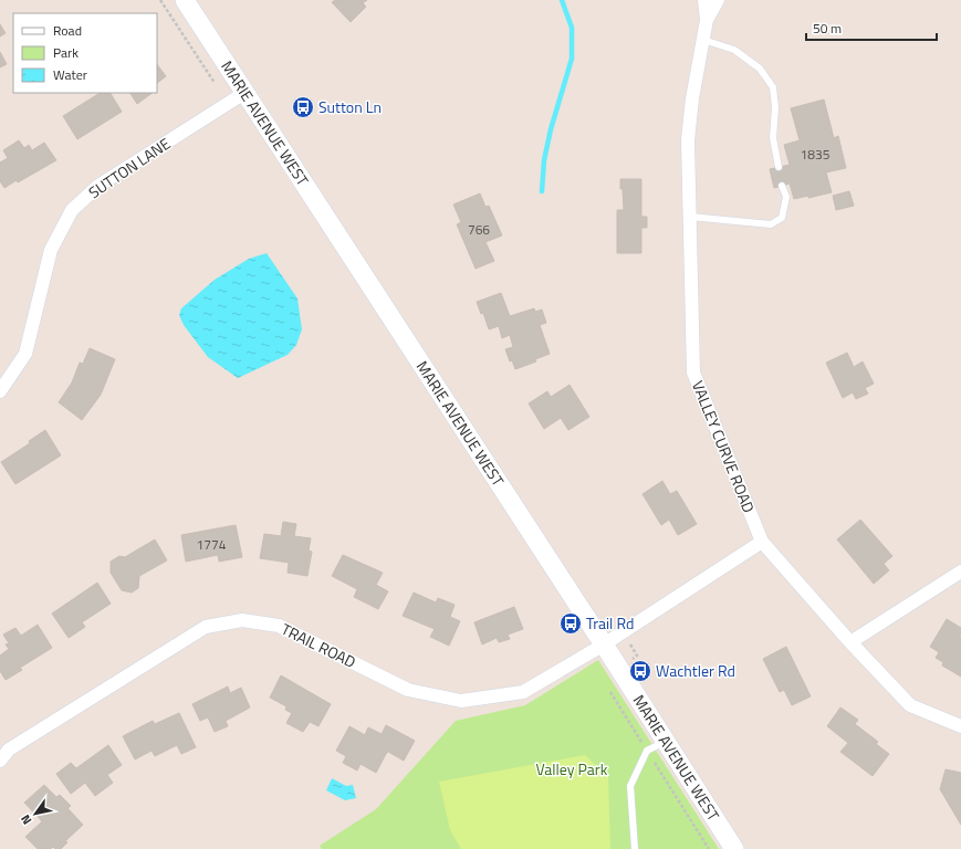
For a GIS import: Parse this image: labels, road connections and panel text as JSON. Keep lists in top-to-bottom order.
{
  "streets": {
    "street": [
      "MARIE AVENUE WEST",
      "SUTTON LANE",
      "VALLEY CURVE ROAD",
      "TRAIL ROAD"
    ]
  },
  "crossings": [
    ["MARIE AVENUE WEST", "SUTTON LANE"],
    ["MARIE AVENUE WEST", "TRAIL ROAD"],
    ["VALLEY CURVE ROAD", "TRAIL ROAD"]
  ],
  "parks": ["Valley Park"],
  "places": {
    "bus stop": ["Sutton Ln", "Trail Rd", "Wachtler Rd"]
  },
  "house_numbers": ["1835", "766", "1774"],
  "legend": ["Road", "Park", "Water"],
  "scale_bar": "50 m",
  "north": "bottom left"
}
